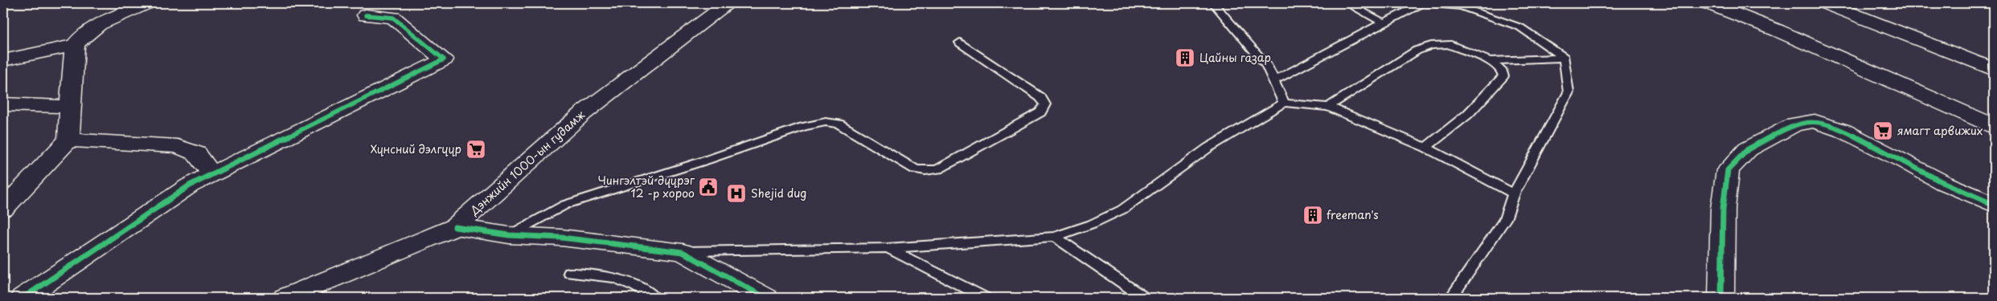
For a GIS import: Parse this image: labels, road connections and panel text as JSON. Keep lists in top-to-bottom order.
{
  "streets": {
    "street": ["Дэнжийн 1000-ын гудамж"]
  },
  "places": {
    "building": ["Цайны газар", "freeman's"],
    "supermarket": ["ямагт арвижих", "Хүнсний дэлгүүр"],
    "public building": ["Чингэлтэй дүүрэг 12 -р хороо"],
    "hospital": ["Shejid dug"]
  }
}
